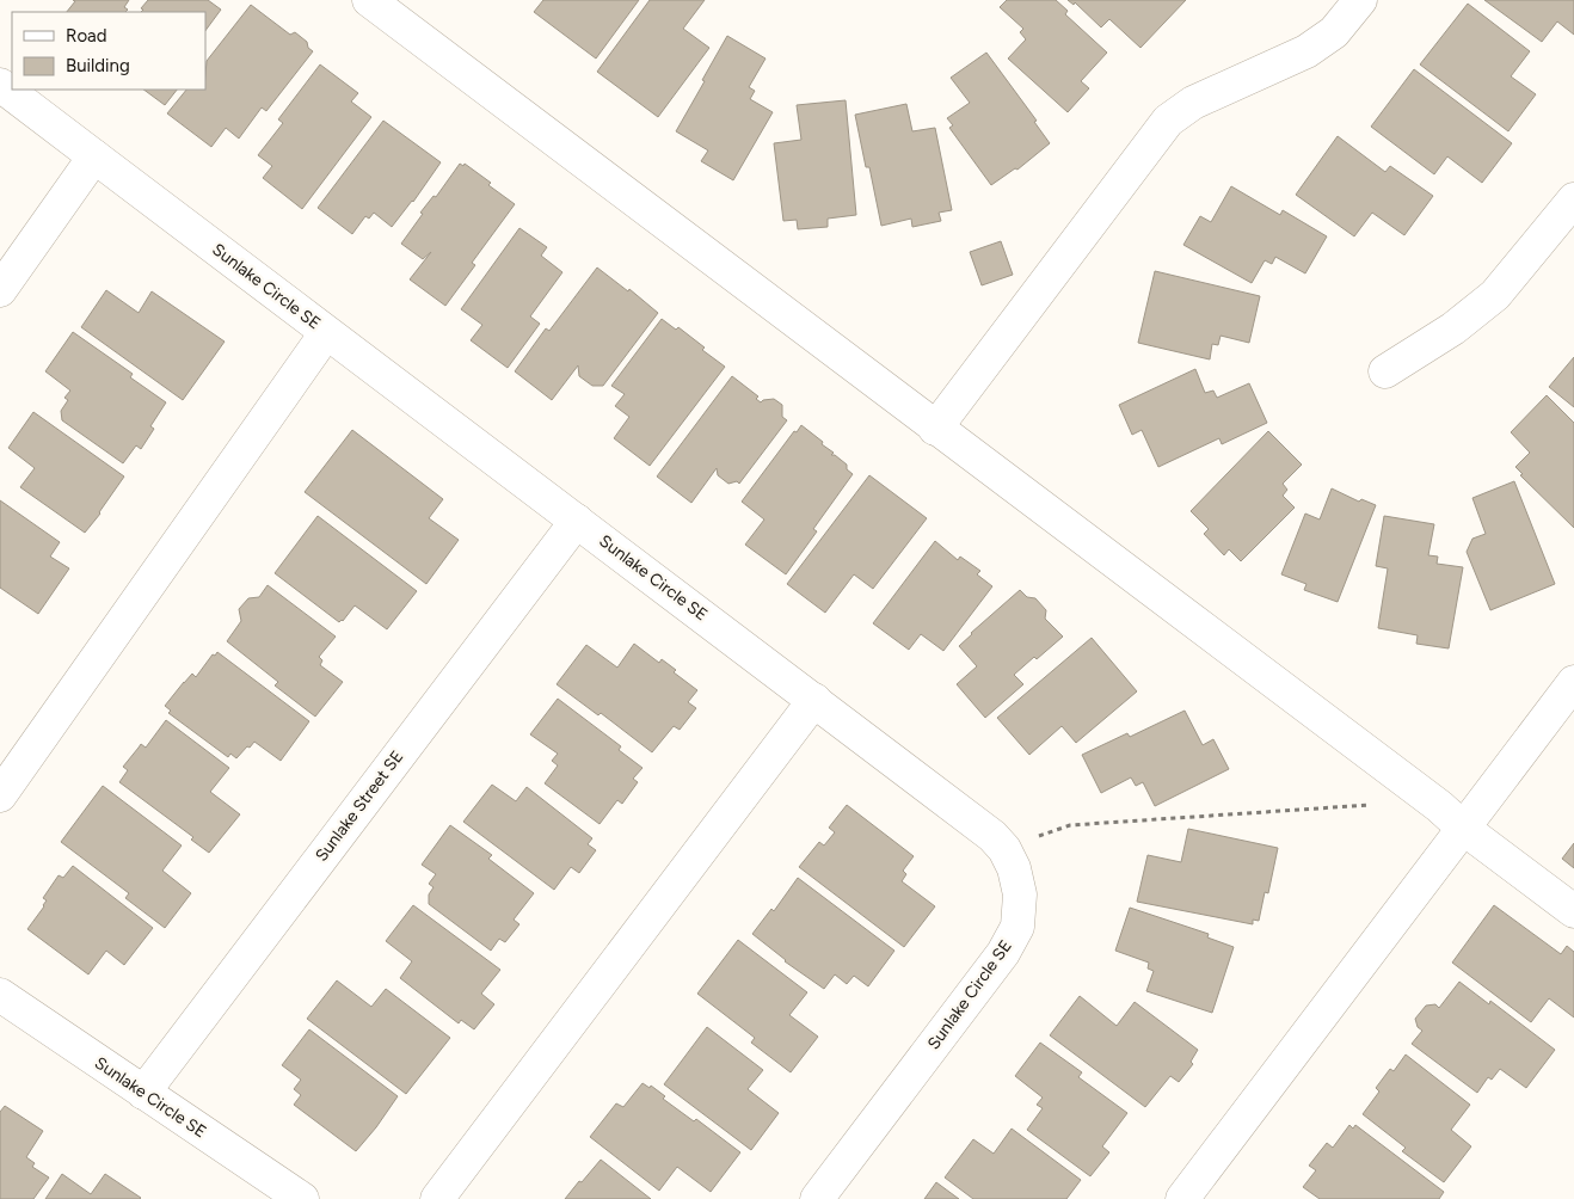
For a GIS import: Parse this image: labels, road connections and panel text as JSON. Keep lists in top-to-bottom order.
{
  "streets": {
    "street": ["Sunlake Circle SE", "Sunlake Street SE"]
  },
  "crossings": [
    ["Sunlake Circle SE", "Sunlake Street SE"]
  ],
  "legend": ["Road", "Building"]
}
